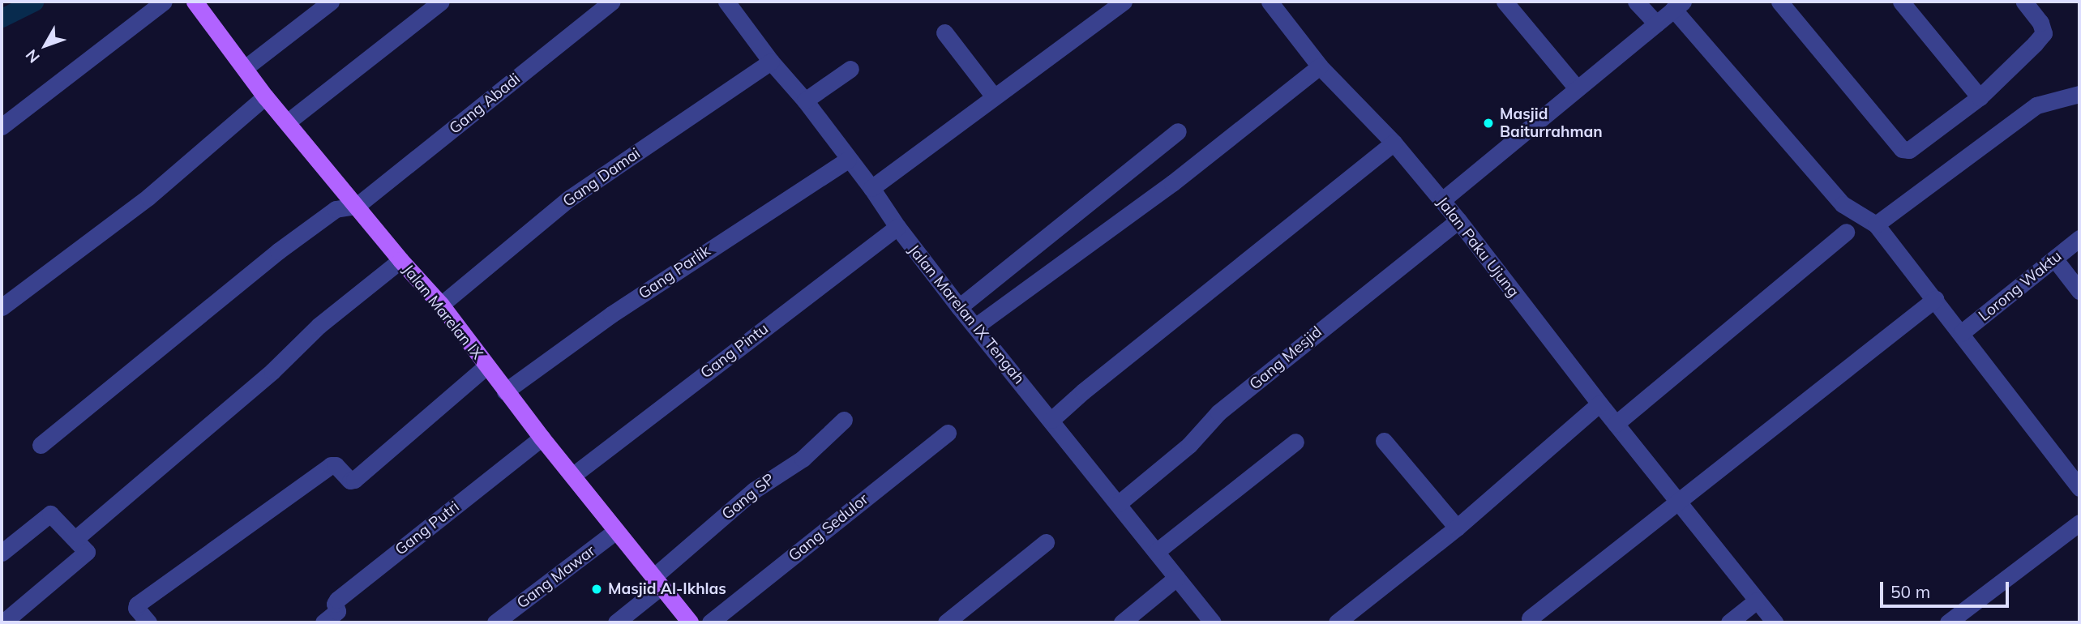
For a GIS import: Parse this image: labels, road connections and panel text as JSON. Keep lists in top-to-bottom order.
{
  "streets": {
    "main road": ["Jalan Marelan IX"],
    "street": [
      "Gang Abadi",
      "Gang Damai",
      "Jalan Paku Ujung",
      "Gang Parlik",
      "Lorong Waktu",
      "Jalan Marelan IX Tengah",
      "Gang Pintu",
      "Gang Mesjid",
      "Gang SP",
      "Gang Sedulor",
      "Gang Putri",
      "Gang Mawar"
    ]
  },
  "crossings": [
    ["Gang Abadi", "Jalan Marelan IX"],
    ["Gang Damai", "Jalan Marelan IX"],
    ["Gang Damai", "Jalan Marelan IX Tengah"],
    ["Jalan Paku Ujung", "Gang Mesjid"],
    ["Gang Parlik", "Jalan Marelan IX"],
    ["Gang Parlik", "Jalan Marelan IX Tengah"],
    ["Jalan Marelan IX", "Gang Pintu"],
    ["Jalan Marelan IX", "Gang SP"],
    ["Jalan Marelan IX", "Gang Putri"],
    ["Jalan Marelan IX", "Gang Mawar"],
    ["Jalan Marelan IX Tengah", "Gang Pintu"],
    ["Jalan Marelan IX Tengah", "Gang Mesjid"]
  ],
  "places": ["Masjid Baiturrahman", "Masjid Al-Ikhlas"],
  "scale_bar": "50 m",
  "north": "bottom left"
}
